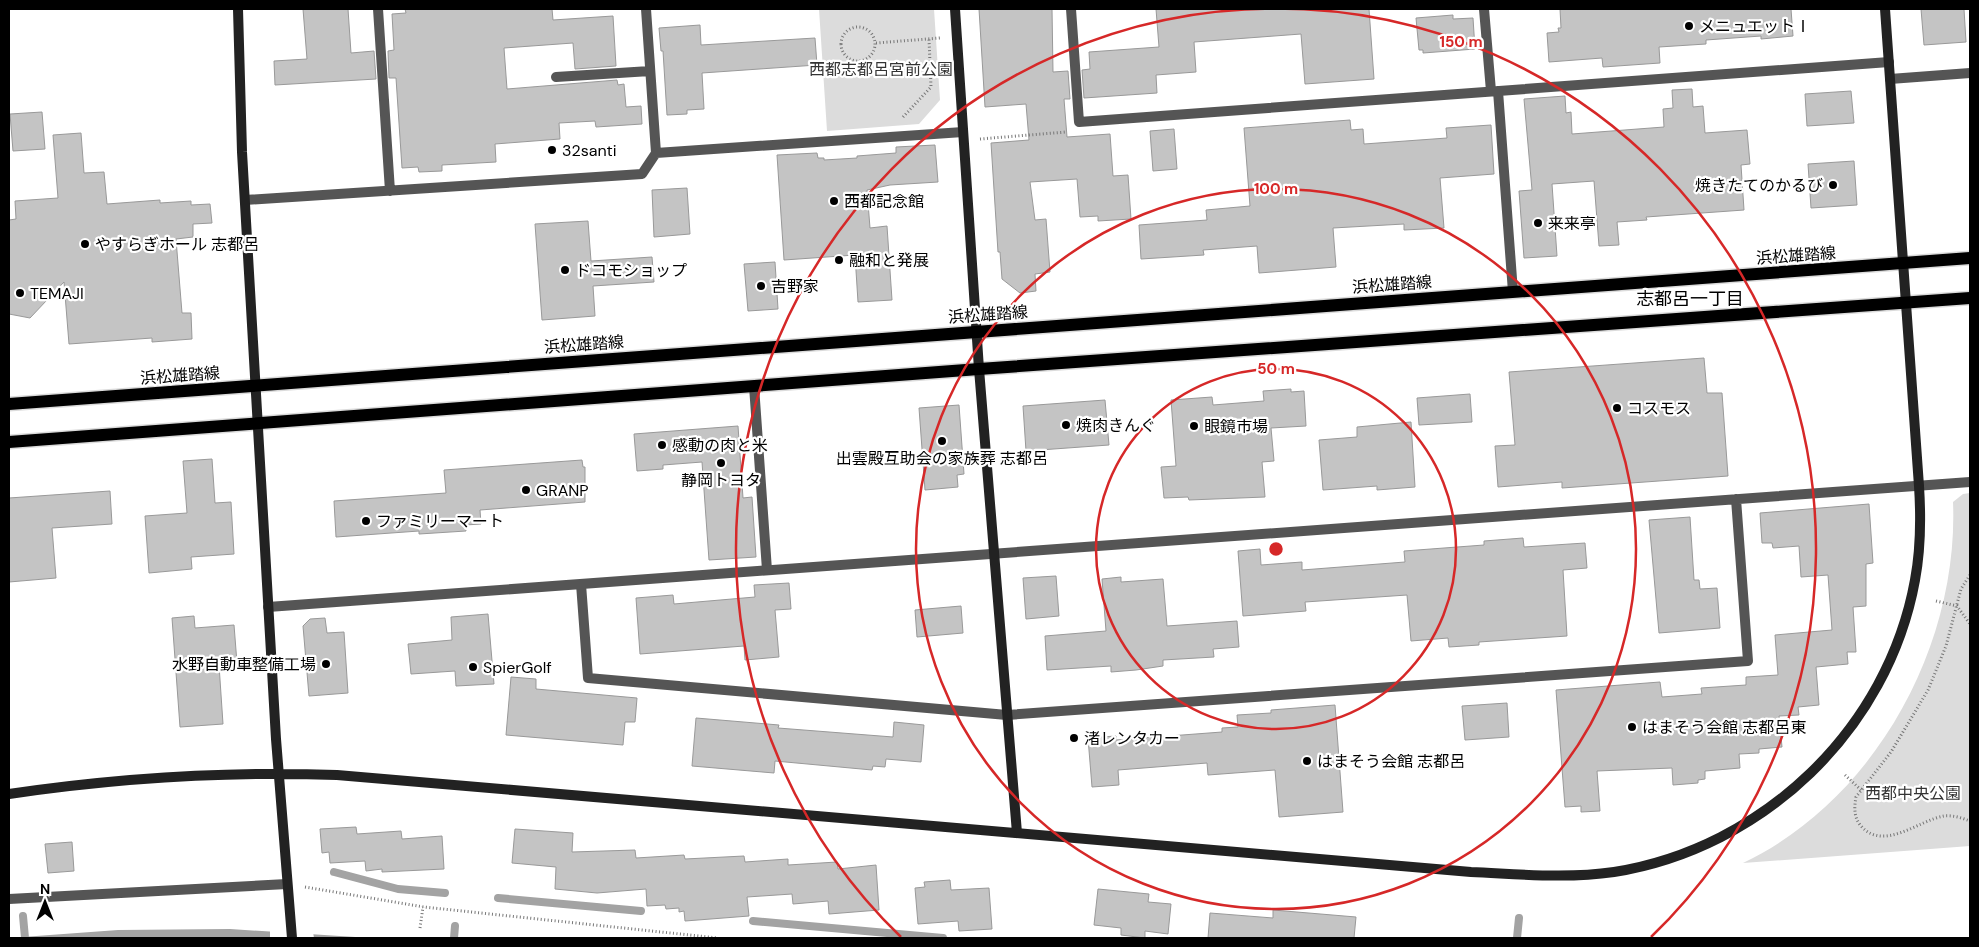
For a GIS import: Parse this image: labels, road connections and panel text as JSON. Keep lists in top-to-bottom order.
{
  "streets": {
    "main road": ["浜松雄踏線"]
  },
  "districts": ["志都呂一丁目"],
  "parks": ["西都志都呂宮前公園", "西都中央公園"],
  "places": [
    "メニュエットⅠ",
    "32santi",
    "焼きたてのかるび",
    "西都記念館",
    "来来亭",
    "やすらぎホール 志都呂",
    "融和と発展",
    "ドコモショップ",
    "吉野家",
    "TEMAJI",
    "コスモス",
    "焼肉きんぐ",
    "眼鏡市場",
    "出雲殿互助会の家族葬 志都呂",
    "感動の肉と米",
    "静岡トヨタ",
    "GRANP",
    "ファミリーマート",
    "水野自動車整備工場",
    "SpierGolf",
    "はまそう会館 志都呂東",
    "渚レンタカー",
    "はまそう会館 志都呂"
  ],
  "north": "top",
  "rings": ["150 m", "100 m", "50 m"]
}
